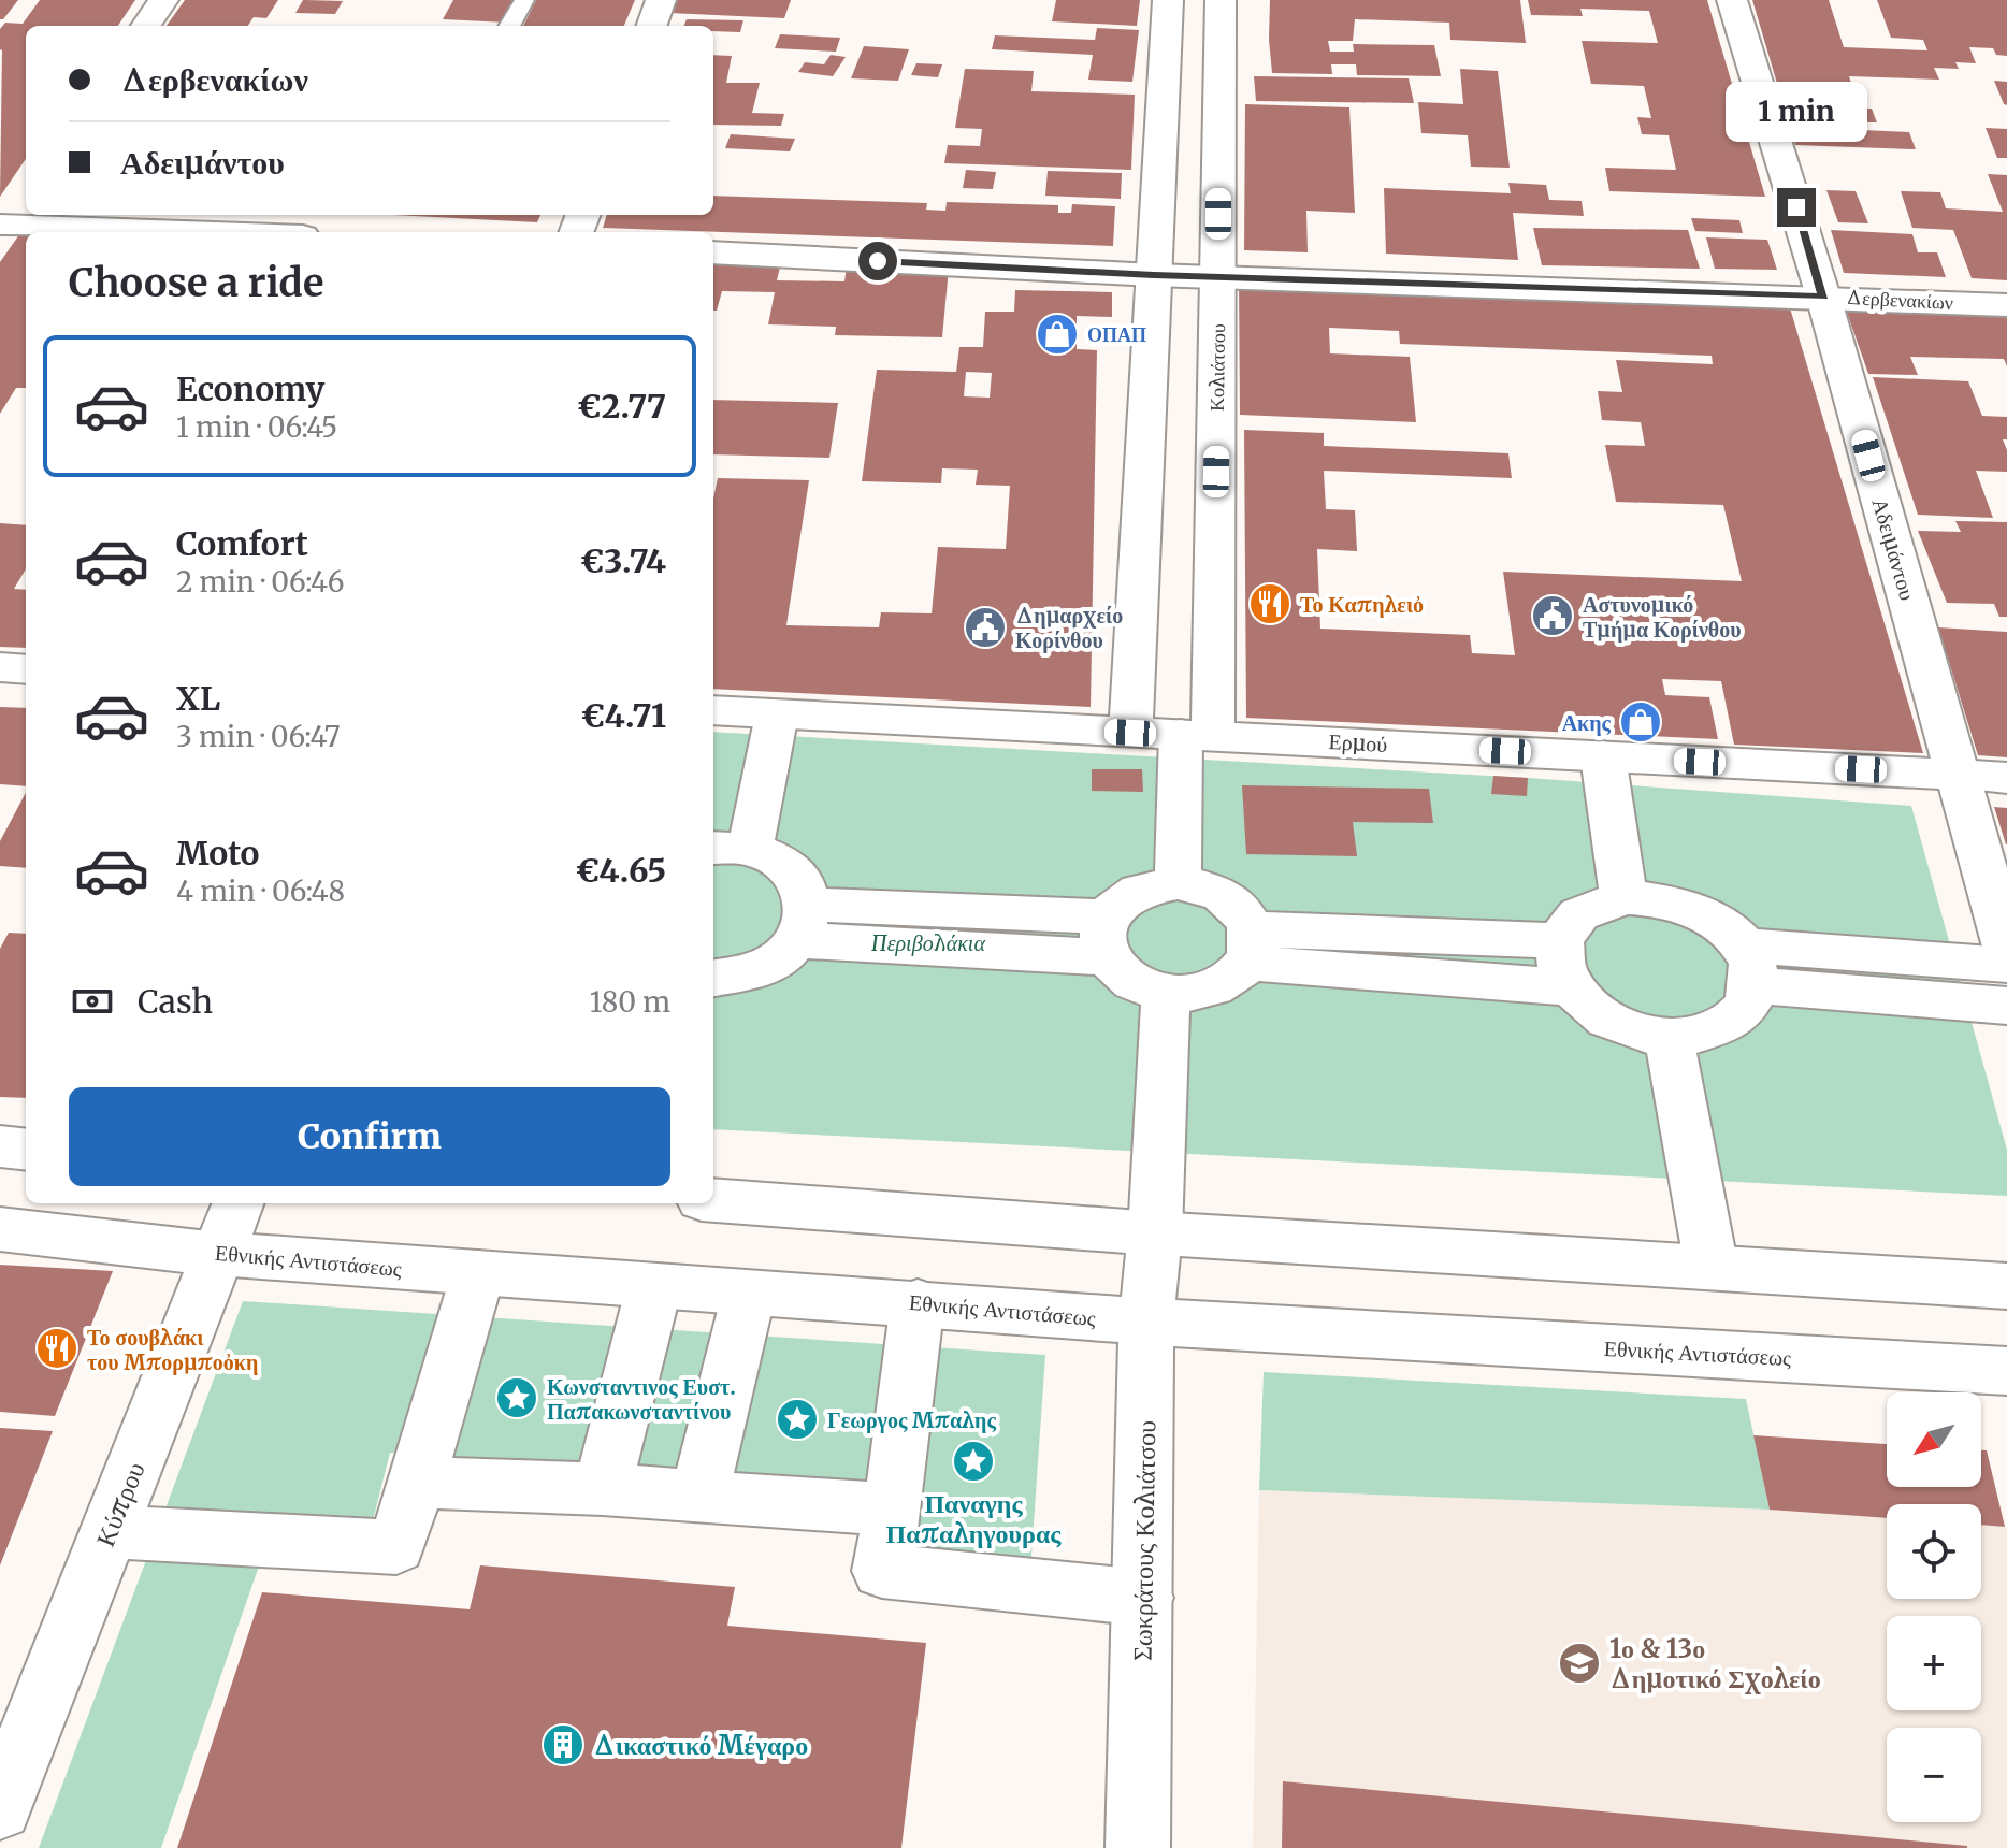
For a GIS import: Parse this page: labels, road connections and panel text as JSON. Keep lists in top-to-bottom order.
{
  "streets": {
    "street": [
      "Δερβενακίων",
      "Κολιάτσου",
      "Αδειμάντου",
      "Ερμού",
      "Εθνικής Αντιστάσεως",
      "Κύπρου",
      "Σωκράτους Κολιάτσου"
    ]
  },
  "crossings": [
    ["Δερβενακίων", "Κολιάτσου"],
    ["Δερβενακίων", "Αδειμάντου"],
    ["Κολιάτσου", "Ερμού"],
    ["Κολιάτσου", "Σωκράτους Κολιάτσου"],
    ["Αδειμάντου", "Ερμού"],
    ["Εθνικής Αντιστάσεως", "Κύπρου"],
    ["Εθνικής Αντιστάσεως", "Σωκράτους Κολιάτσου"]
  ],
  "parks": ["Περιβολάκια"],
  "places": {
    "shop": ["ΟΠΑΠ", "Ακης"],
    "restaurant": ["Το Καπηλειὀ", "Το σουβλάκι του Μπορμποὀκη"],
    "public building": ["Αστυνομικό Τμήμα Κορίνθου", "Δημαρχείο Κορίνθου"],
    "place": ["Κωνσταντινος Ευστ. Παπακωνσταντίνου", "Γεωργος Μπαλης", "Παναγης Παπαληγουρας"],
    "school or university": ["1ο & 13ο Δημοτικό Σχολείο"],
    "building": ["Δικαστικό Μέγαρο"]
  },
  "north": "bottom left",
  "page": {
    "banner": ["Δερβενακίων", "Αδειμάντου"],
    "bubble": "1 min",
    "heading": "Choose a ride",
    "list": [
      {
        "name": "Economy",
        "note": "1 min · 06:45",
        "value": "€2.77"
      },
      {
        "name": "Comfort",
        "note": "2 min · 06:46",
        "value": "€3.74"
      },
      {
        "name": "XL",
        "note": "3 min · 06:47",
        "value": "€4.71"
      },
      {
        "name": "Moto",
        "note": "4 min · 06:48",
        "value": "€4.65"
      }
    ],
    "pay": ["Cash", "180 m"],
    "buttons": "Confirm",
    "map_buttons": ["+", "−"]
  }
}
